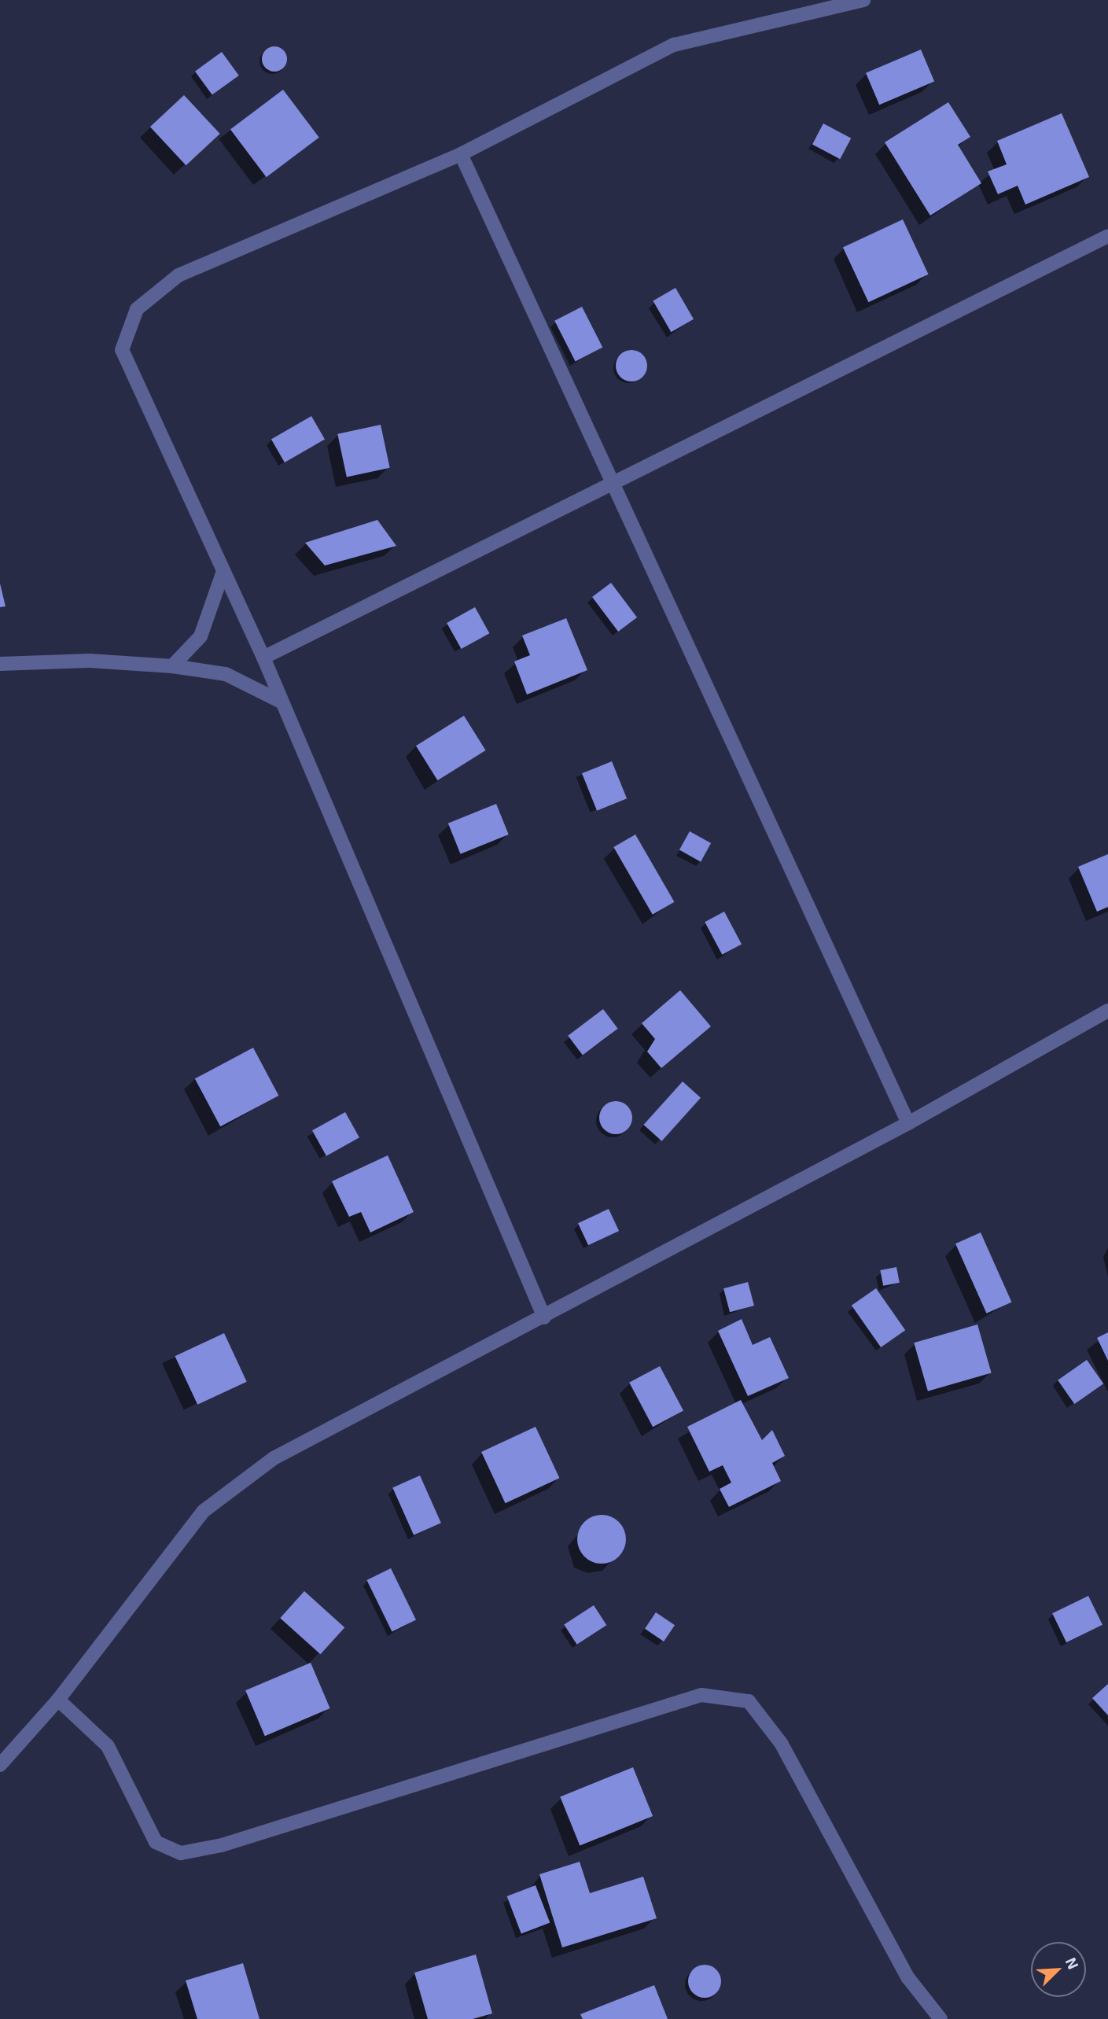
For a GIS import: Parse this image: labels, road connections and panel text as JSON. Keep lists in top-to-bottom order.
{
  "north": "top right"
}
